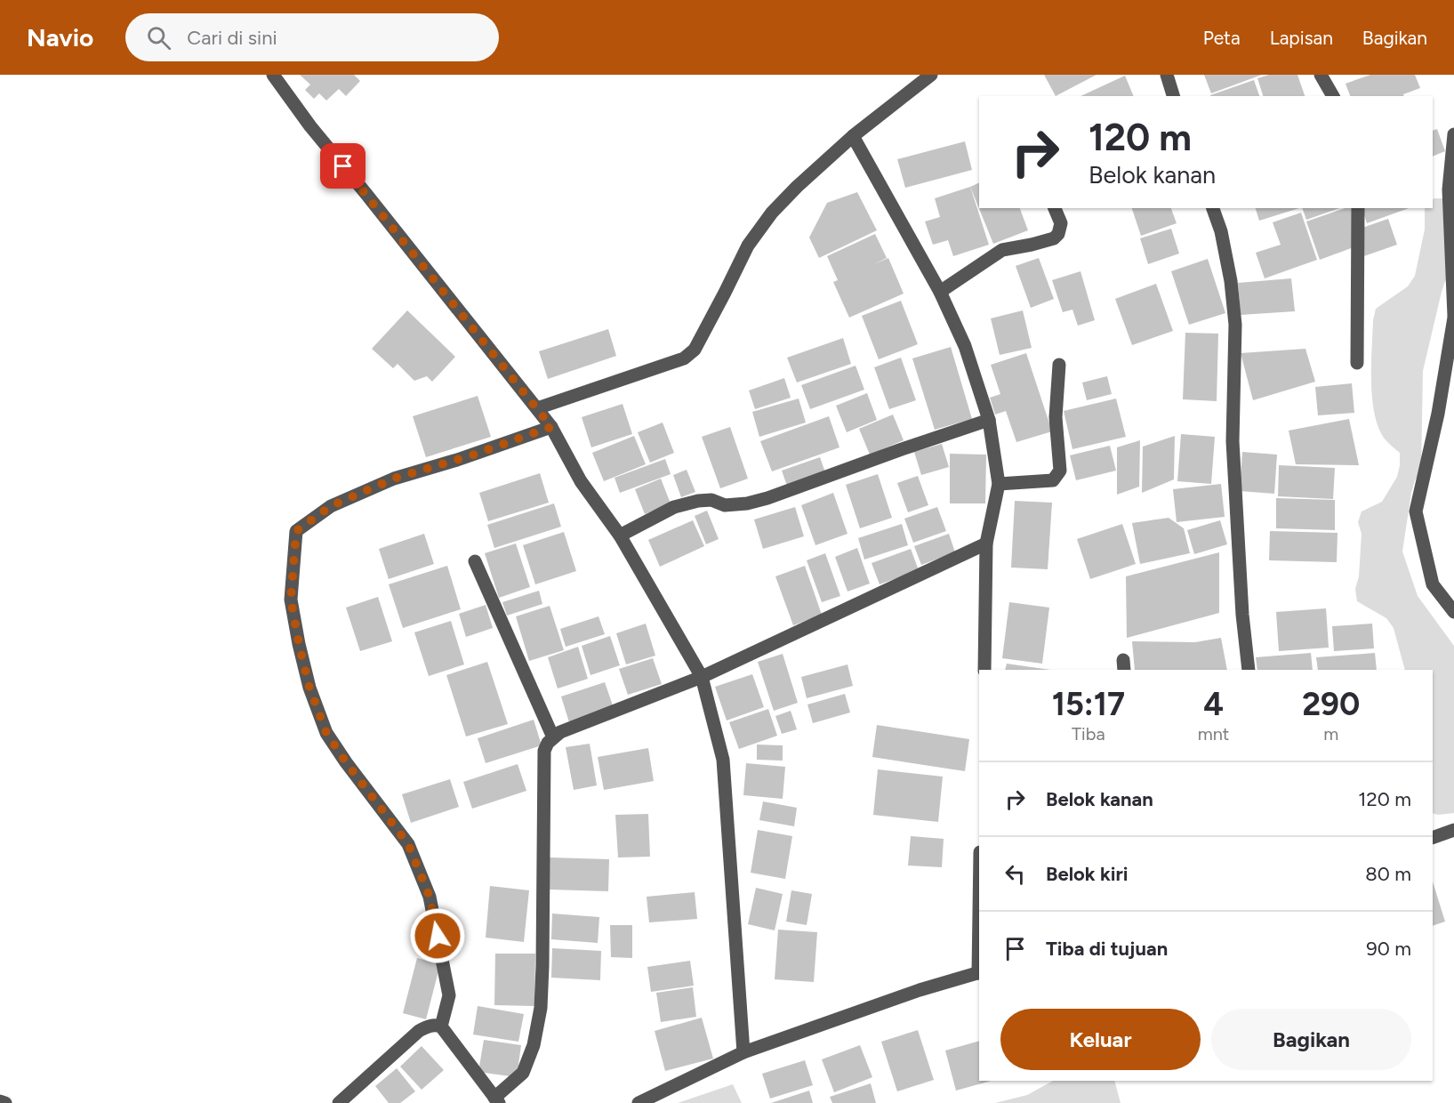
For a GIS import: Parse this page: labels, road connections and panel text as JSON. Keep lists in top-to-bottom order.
{
  "page": {
    "header": "Navio",
    "search": "Cari di sini",
    "nav": ["Peta", "Lapisan", "Bagikan"],
    "turn": ["120 m", "Belok kanan"],
    "eta": [
      "15:17",
      "Tiba",
      "4",
      "mnt",
      "290",
      "m"
    ],
    "list": [
      {
        "name": "Belok kanan",
        "value": "120 m"
      },
      {
        "name": "Belok kiri",
        "value": "80 m"
      },
      {
        "name": "Tiba di tujuan",
        "value": "90 m"
      }
    ],
    "buttons": ["Keluar", "Bagikan"]
  }
}
